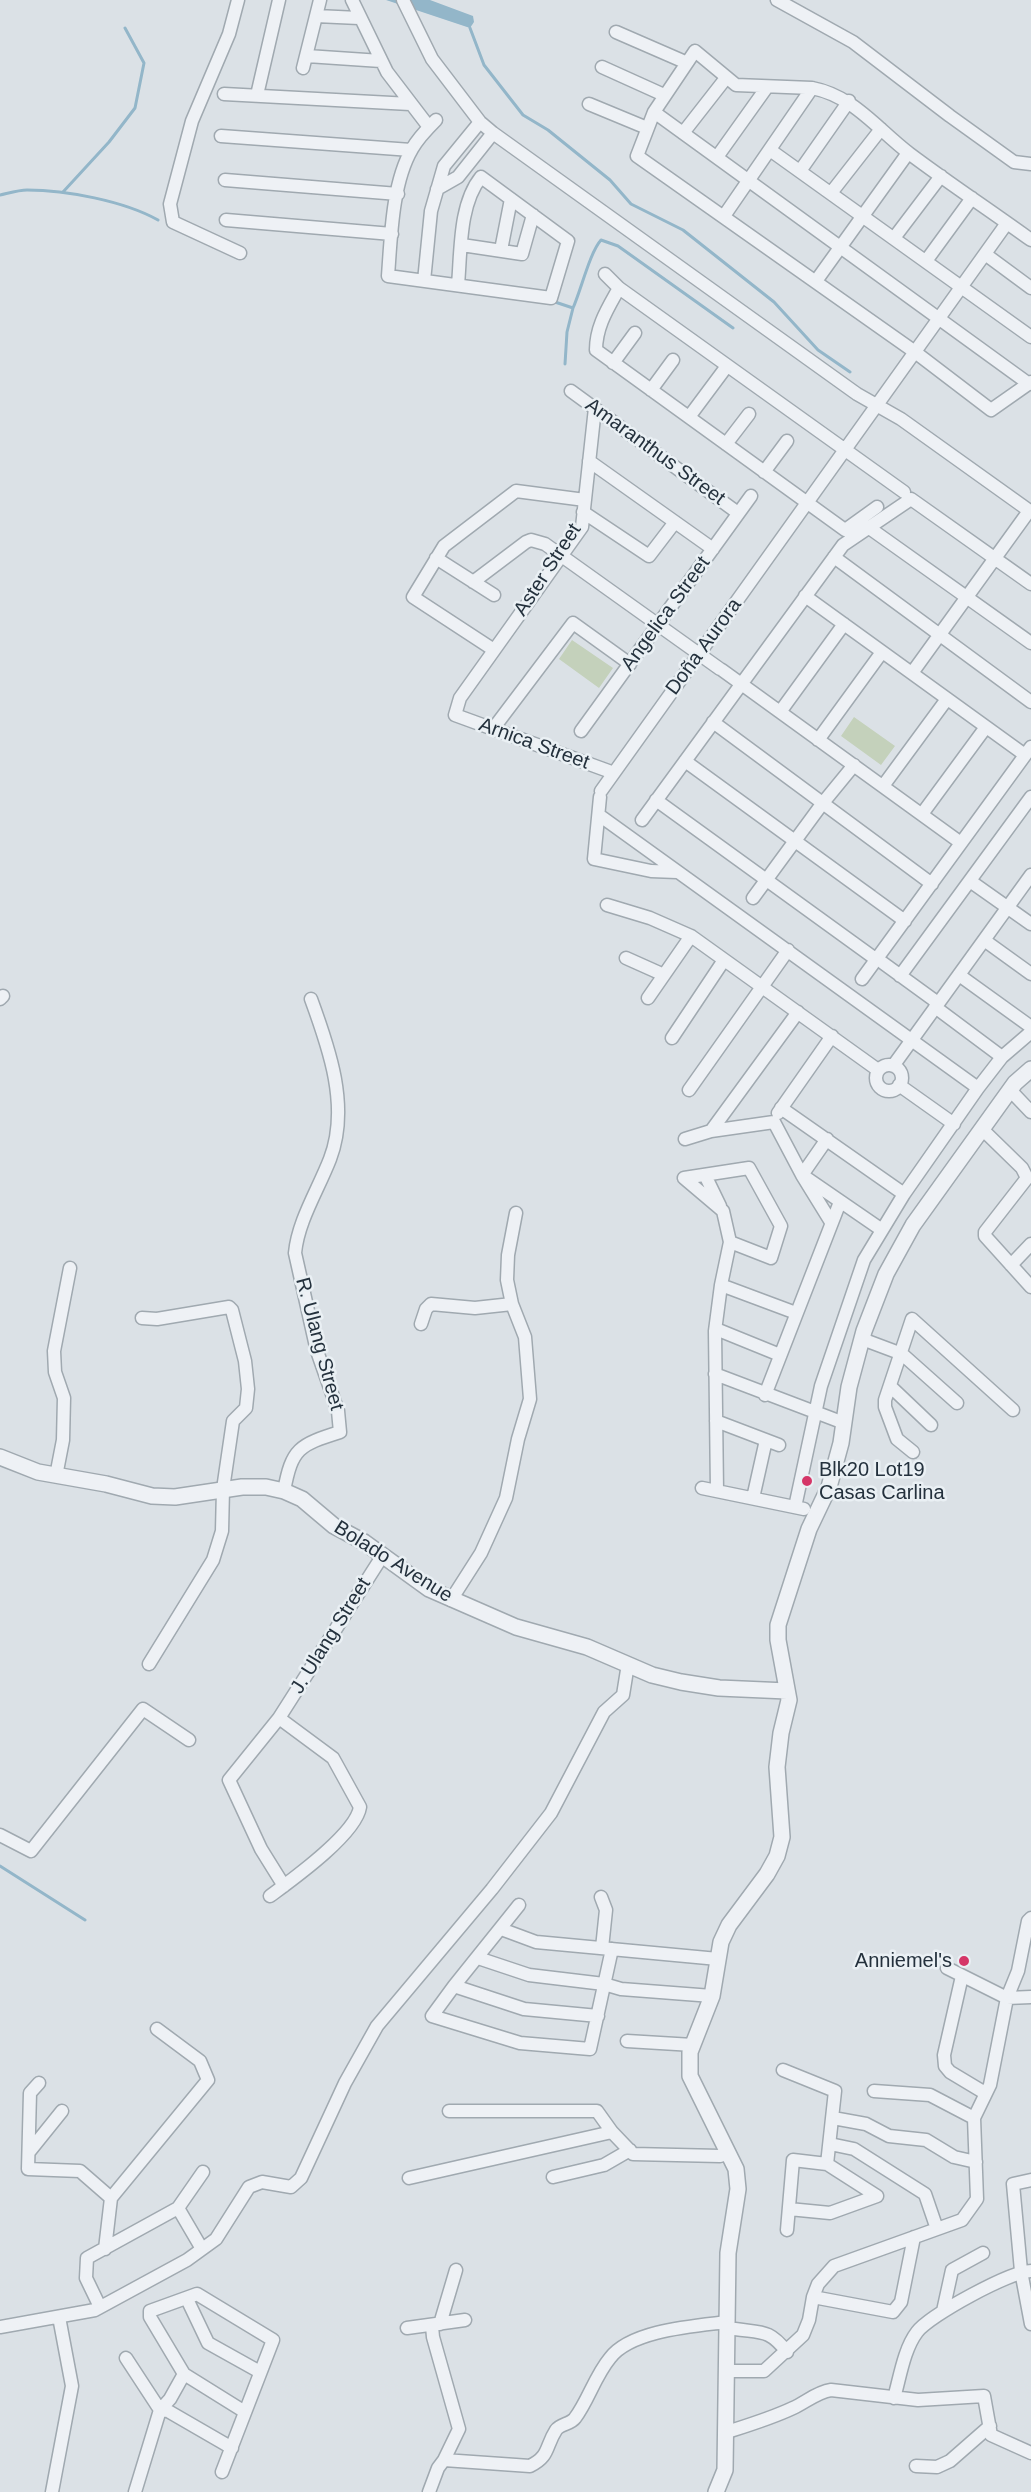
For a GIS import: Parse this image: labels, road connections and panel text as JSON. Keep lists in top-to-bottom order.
{
  "streets": {
    "street": [
      "Amaranthus Street",
      "Aster Street",
      "Angelica Street",
      "Doña Aurora",
      "Arnica Street",
      "R. Ulang Street",
      "Bolado Avenue",
      "J. Ulang Street"
    ]
  },
  "crossings": [
    ["Amaranthus Street", "Aster Street"],
    ["Amaranthus Street", "Angelica Street"],
    ["Aster Street", "Arnica Street"],
    ["Doña Aurora", "Arnica Street"],
    ["R. Ulang Street", "Bolado Avenue"],
    ["Bolado Avenue", "J. Ulang Street"]
  ],
  "places": ["Blk20 Lot19 Casas Carlina", "Anniemel's"]
}
